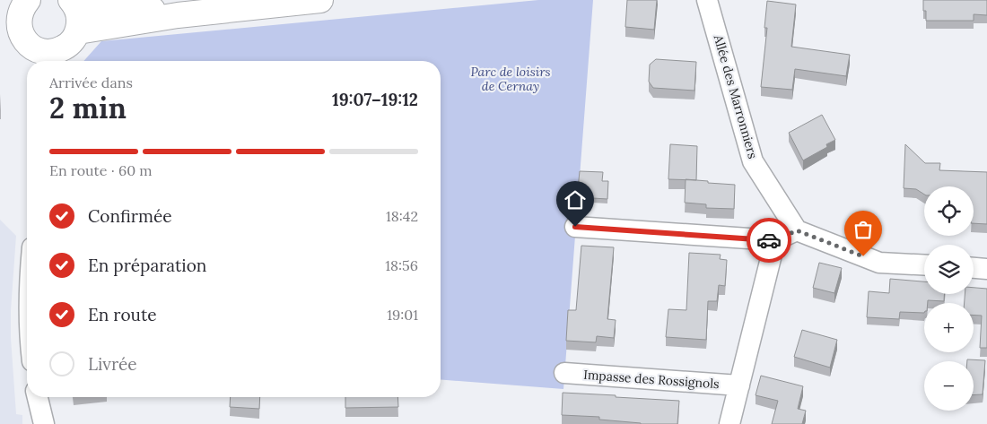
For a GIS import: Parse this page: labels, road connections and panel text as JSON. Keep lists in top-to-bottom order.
{
  "streets": {
    "street": ["Allée des Marronniers", "Impasse des Rossignols"]
  },
  "parks": ["Parc de loisirs de Cernay"],
  "page": {
    "heading": ["2 min", "Arrivée dans", "19:07–19:12"],
    "bar": "En route · 60 m",
    "map_buttons": ["+", "−"],
    "list": [
      ["Confirmée", "18:42"],
      ["En préparation", "18:56"],
      ["En route", "19:01"],
      "Livrée"
    ]
  }
}
